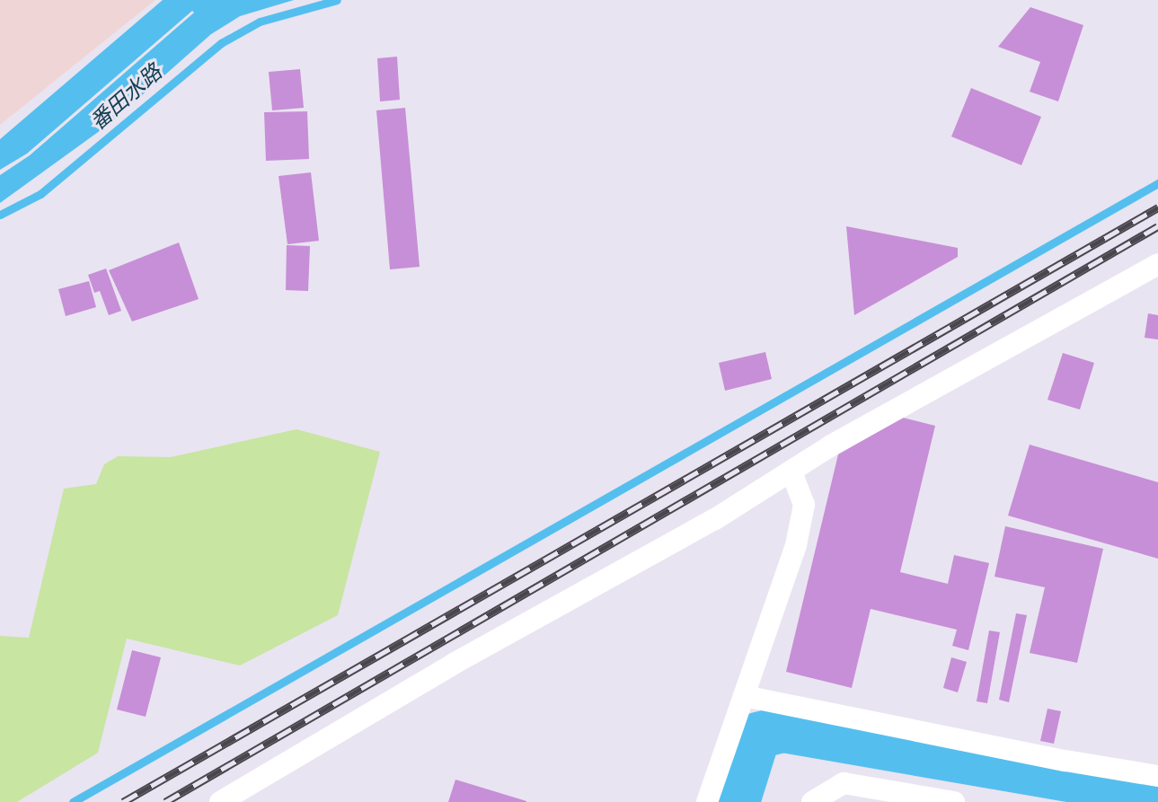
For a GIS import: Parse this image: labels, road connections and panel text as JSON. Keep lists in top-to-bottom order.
{
  "water": ["番田水路"]
}
